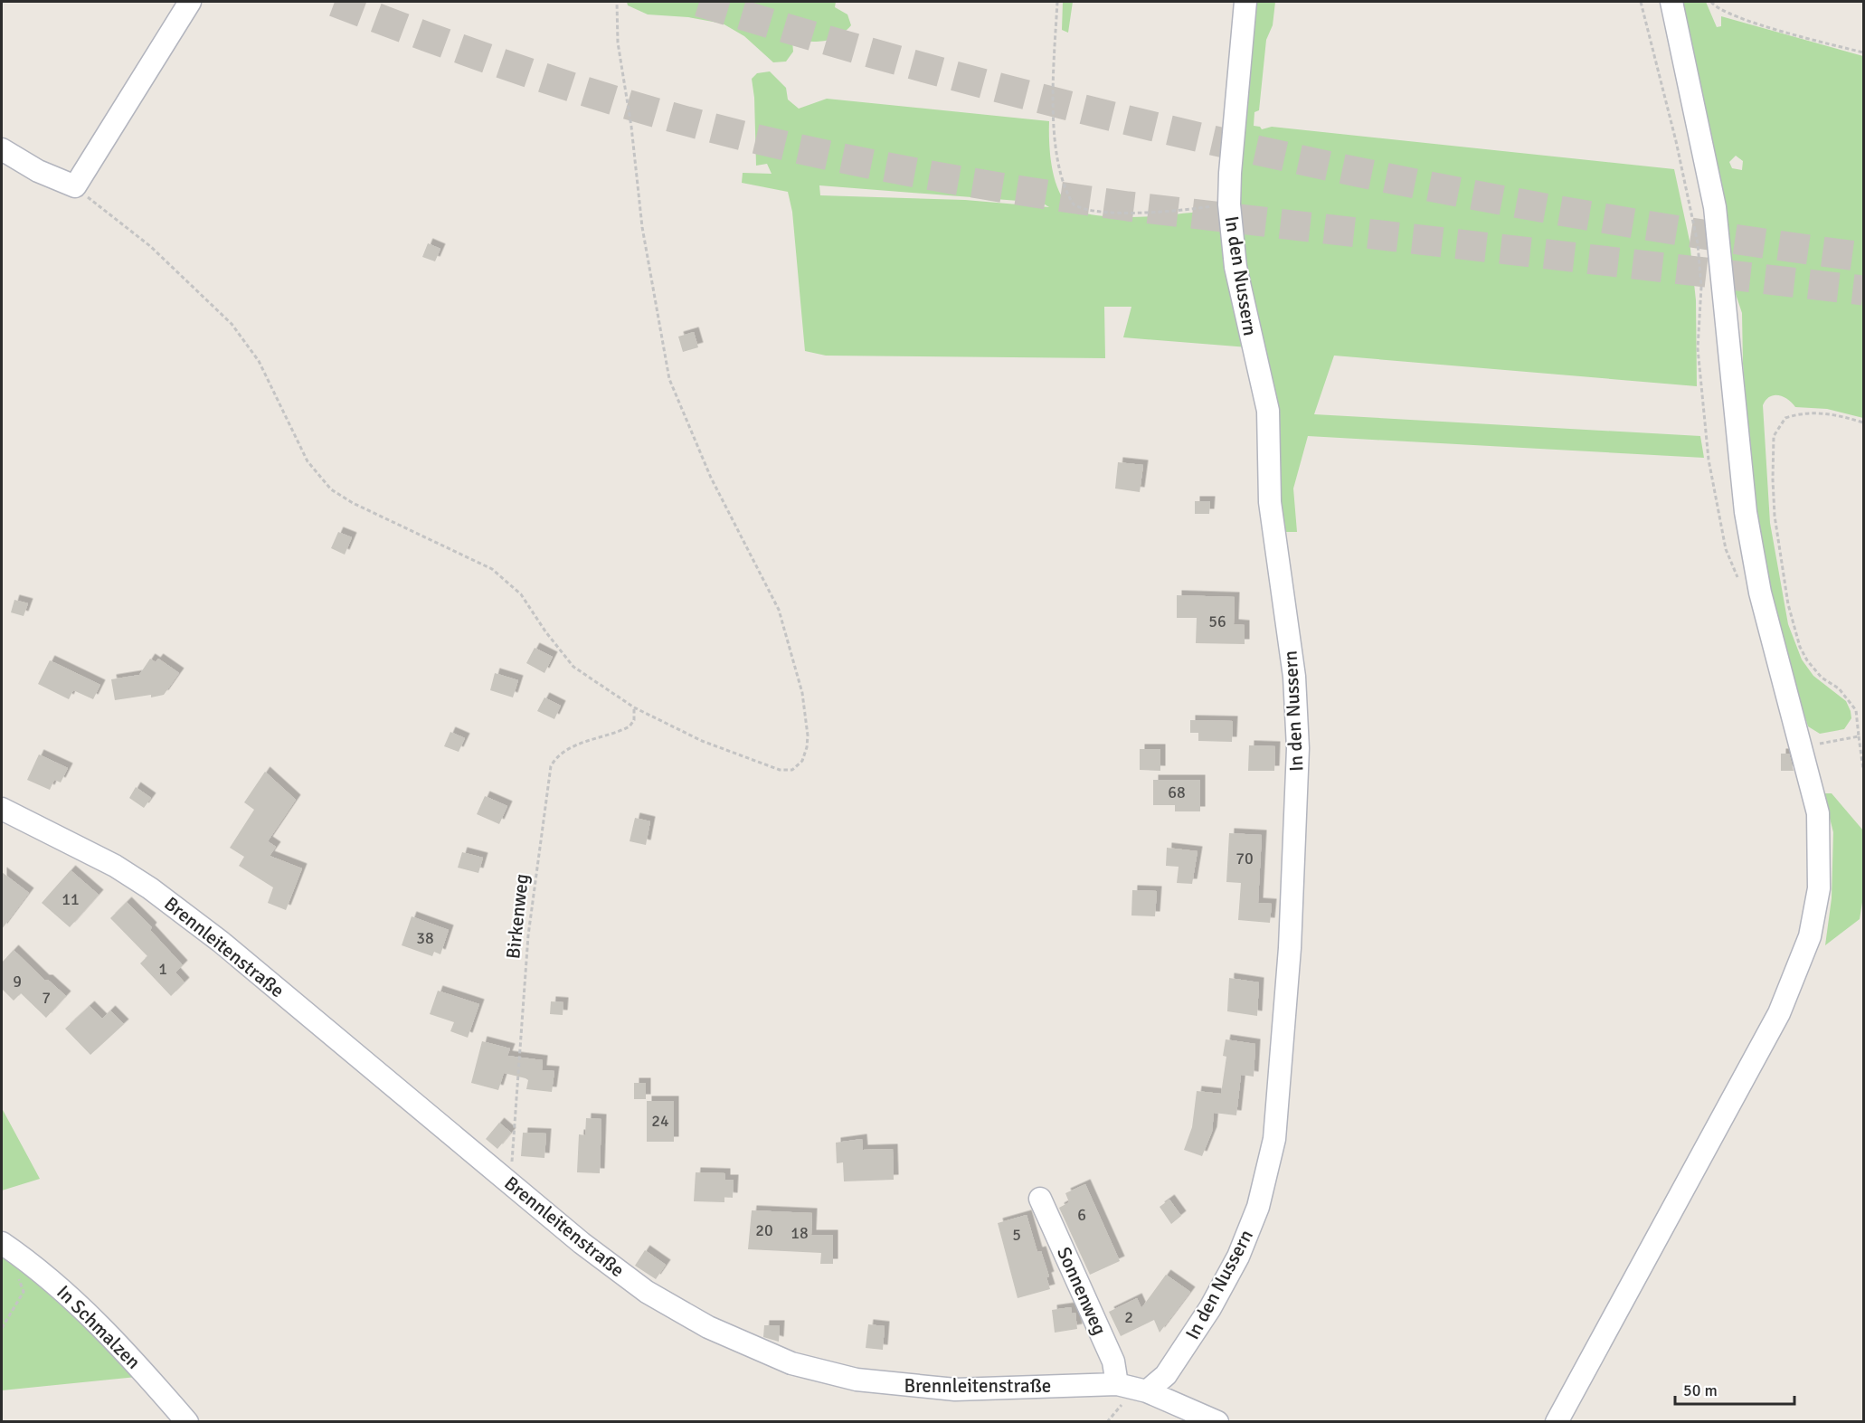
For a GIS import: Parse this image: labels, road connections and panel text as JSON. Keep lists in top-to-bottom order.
{
  "streets": {
    "street": [
      "In den Nussern",
      "Brennleitenstraße",
      "Sonnenweg",
      "In Schmalzen"
    ],
    "path": ["Birkenweg"]
  },
  "crossings": [
    ["In den Nussern", "Brennleitenstraße"],
    ["Birkenweg", "Brennleitenstraße"],
    ["Brennleitenstraße", "Sonnenweg"]
  ],
  "house_numbers": [
    "56",
    "68",
    "70",
    "11",
    "38",
    "1",
    "9",
    "7",
    "24",
    "6",
    "20",
    "18",
    "5",
    "2"
  ],
  "scale_bar": "50 m"
}
